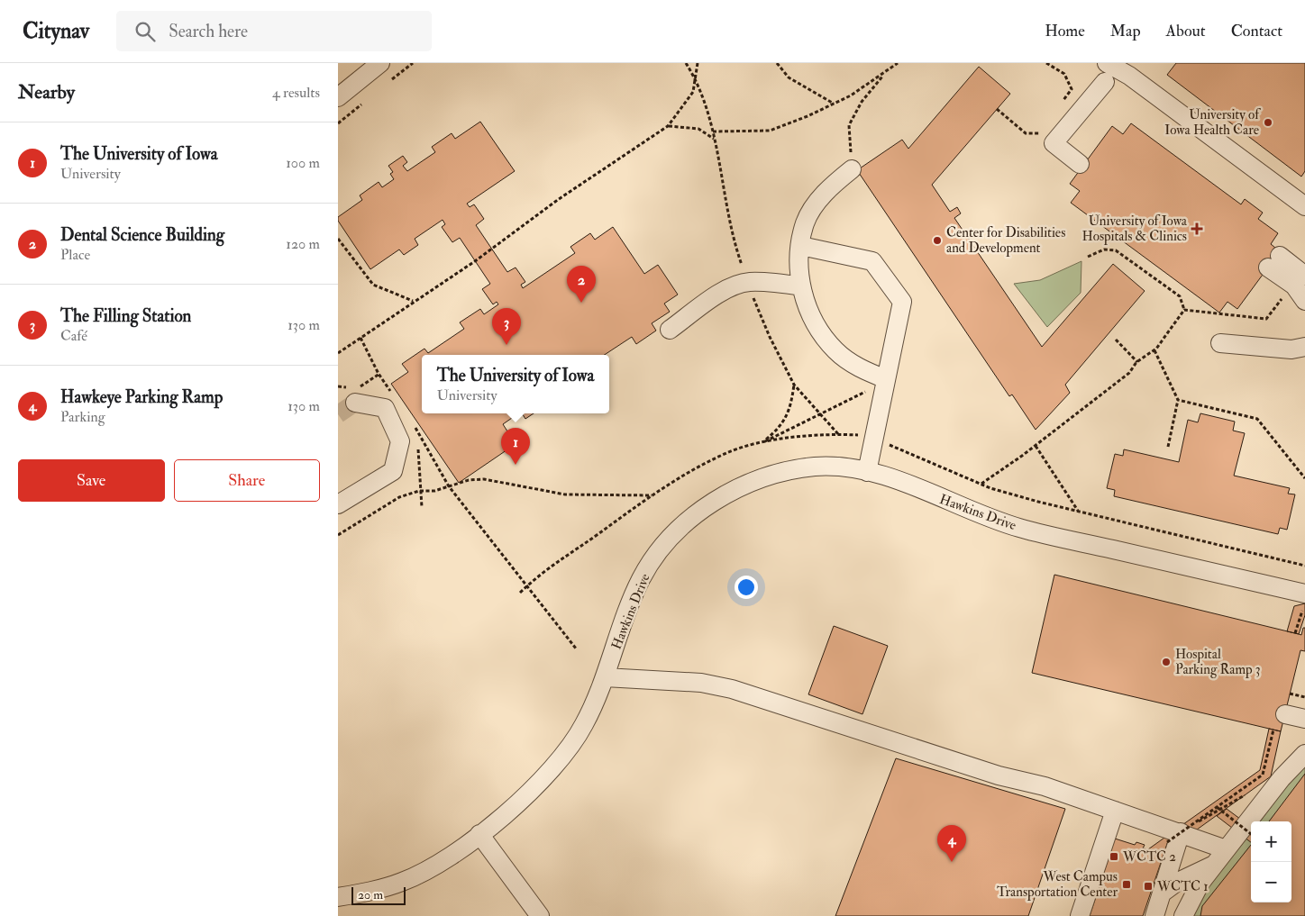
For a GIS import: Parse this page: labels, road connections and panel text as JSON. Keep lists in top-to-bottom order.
{
  "streets": {
    "street": ["Hawkins Drive"]
  },
  "places": {
    "other": ["University of Iowa Health Care", "Center for Disabilities and Development", "Hospital Parking Ramp 3"],
    "health": ["University of Iowa Hospitals & Clinics"],
    "transit": ["WCTC 2", "West Campus Transportation Center", "WCTC 1"]
  },
  "scale_bar": "20 m",
  "page": {
    "header": "Citynav",
    "search": "Search here",
    "nav": [
      "Home",
      "Map",
      "About",
      "Contact"
    ],
    "heading": ["Nearby", "4 results"],
    "list": [
      {
        "mark": "1",
        "name": "The University of Iowa",
        "note": "University",
        "value": "100 m"
      },
      {
        "mark": "2",
        "name": "Dental Science Building",
        "note": "Place",
        "value": "120 m"
      },
      {
        "mark": "3",
        "name": "The Filling Station",
        "note": "Café",
        "value": "130 m"
      },
      {
        "mark": "4",
        "name": "Hawkeye Parking Ramp",
        "note": "Parking",
        "value": "130 m"
      }
    ],
    "pins": [
      "2",
      "3",
      "1",
      "4"
    ],
    "popup": ["The University of Iowa", "University"],
    "buttons": ["Save", "Share"],
    "map_buttons": ["+", "−"],
    "scale": "20 m"
  }
}
